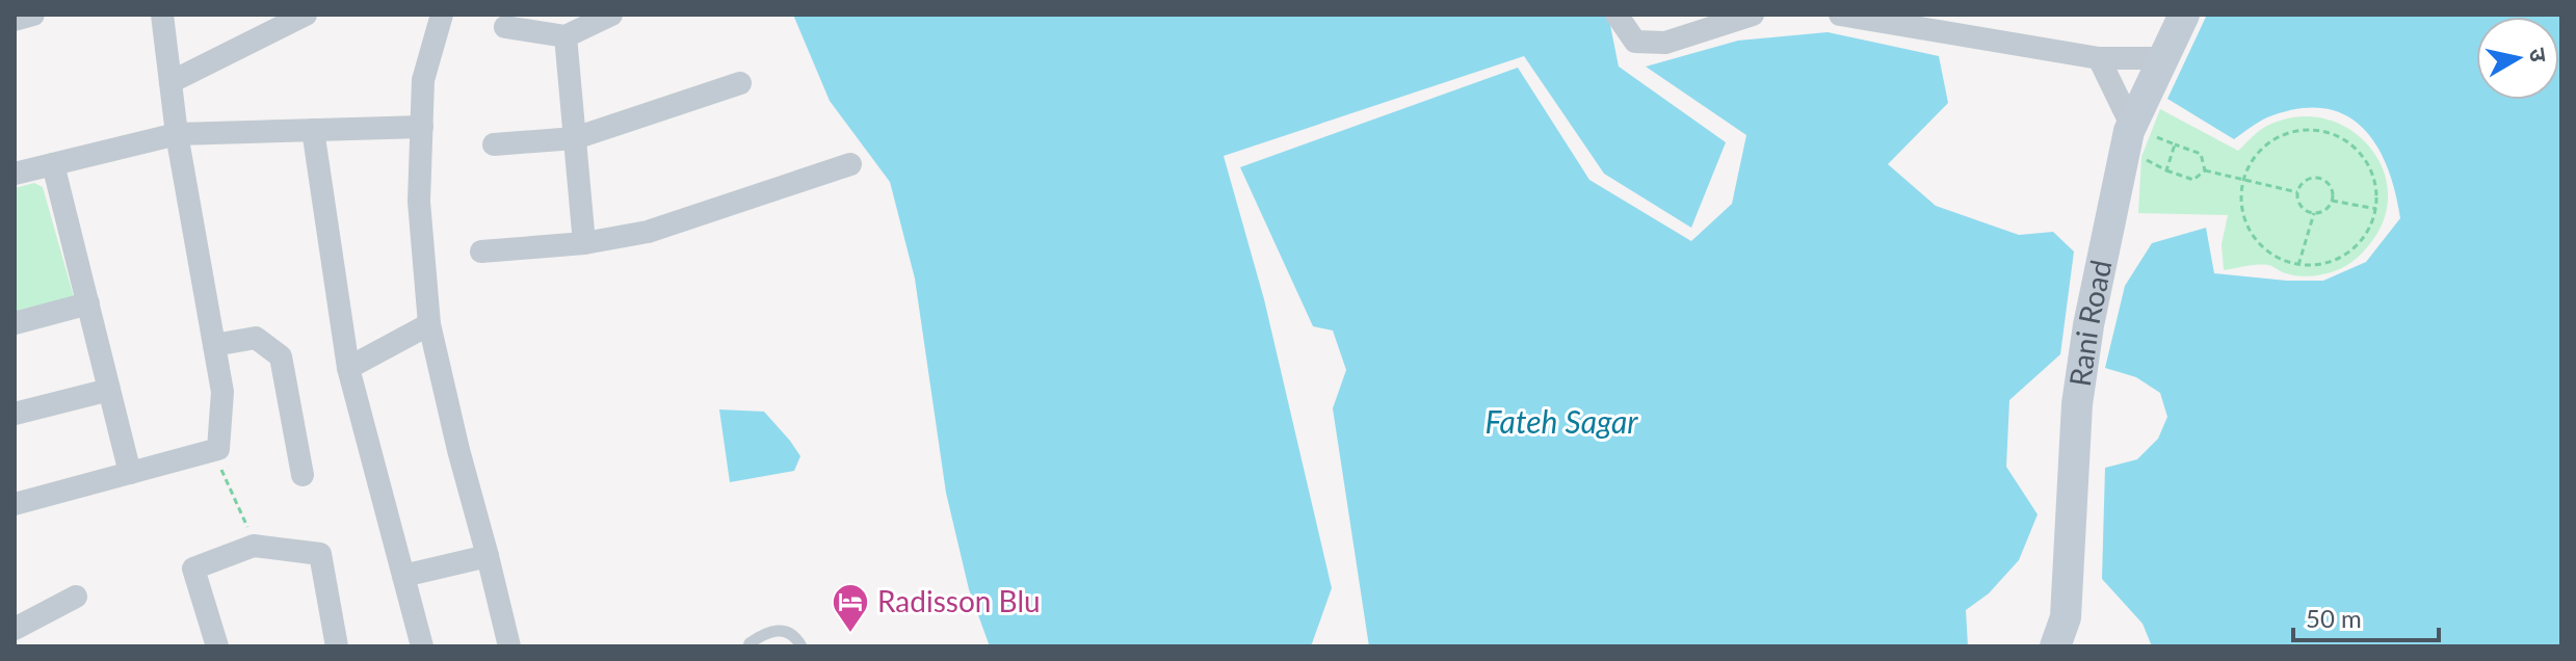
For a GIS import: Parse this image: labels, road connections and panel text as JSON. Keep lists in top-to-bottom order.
{
  "streets": {
    "street": ["Rani Road"]
  },
  "water": ["Fateh Sagar"],
  "places": {
    "hotel": ["Radisson Blu"]
  },
  "scale_bar": "50 m",
  "north": "right"
}
